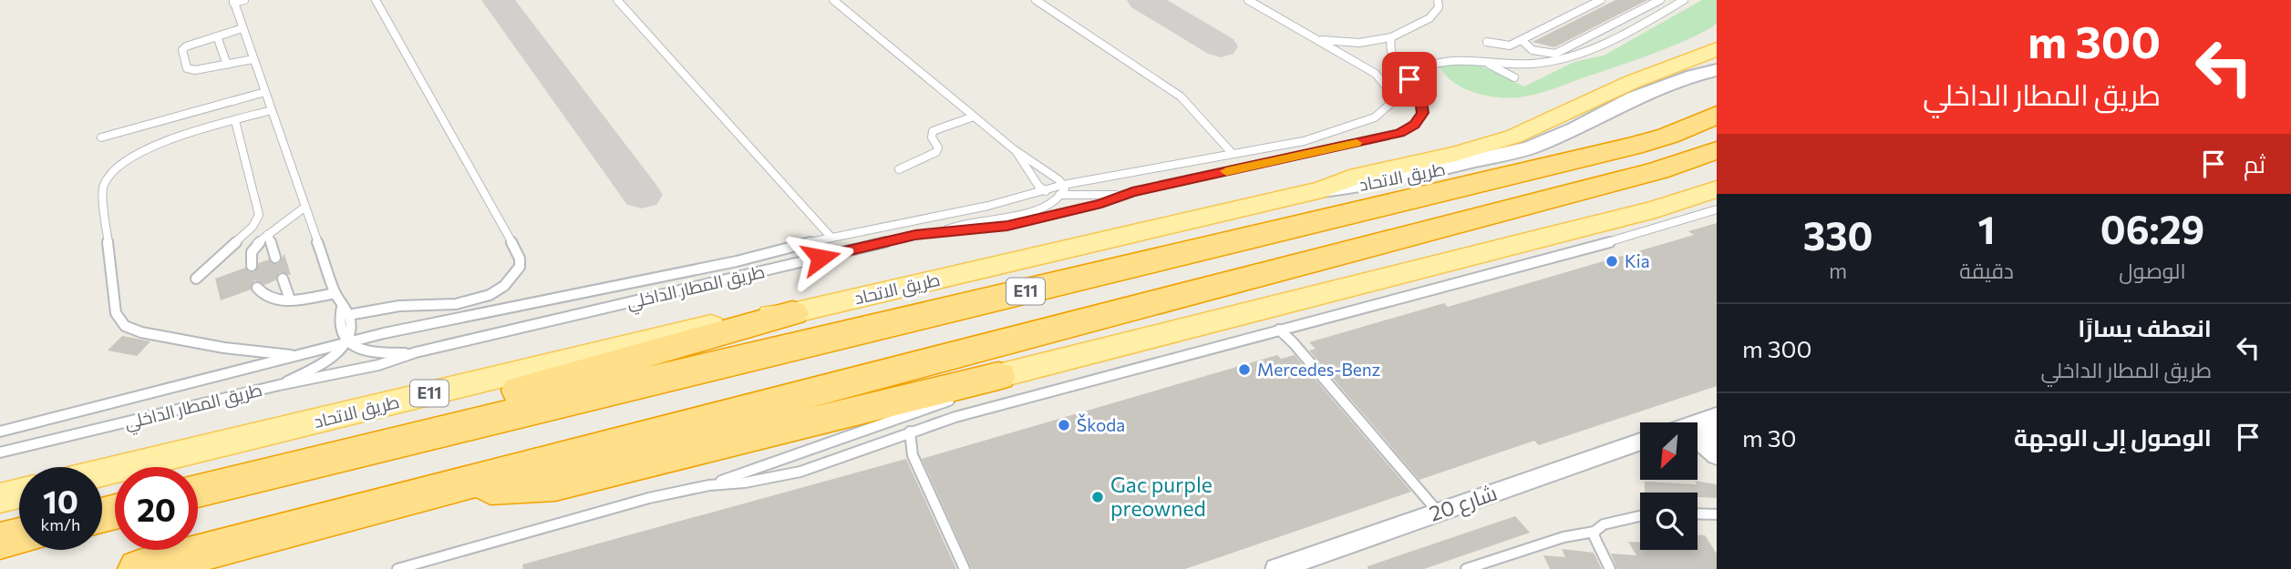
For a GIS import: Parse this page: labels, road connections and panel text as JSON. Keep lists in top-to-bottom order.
{
  "streets": {
    "highway": ["طريق الاتحاد", "E11"],
    "street": ["شارع 20"],
    "lane": ["طريق المطار الداخلي"]
  },
  "places": [
    "Kia",
    "Mercedes-Benz",
    "Škoda",
    "Gac purple preowned"
  ],
  "north": "bottom left",
  "page": {
    "turn": ["300 m", "طريق المطار الداخلي"],
    "then": "ثم",
    "eta": [
      "06:29",
      "الوصول",
      "1",
      "دقيقة",
      "330",
      "m"
    ],
    "list": [
      {
        "name": "انعطف يسارًا",
        "note": "طريق المطار الداخلي",
        "value": "300 m"
      },
      {
        "name": "الوصول إلى الوجهة",
        "value": "30 m"
      }
    ],
    "speed": "10 km/h",
    "limit": "20"
  }
}
